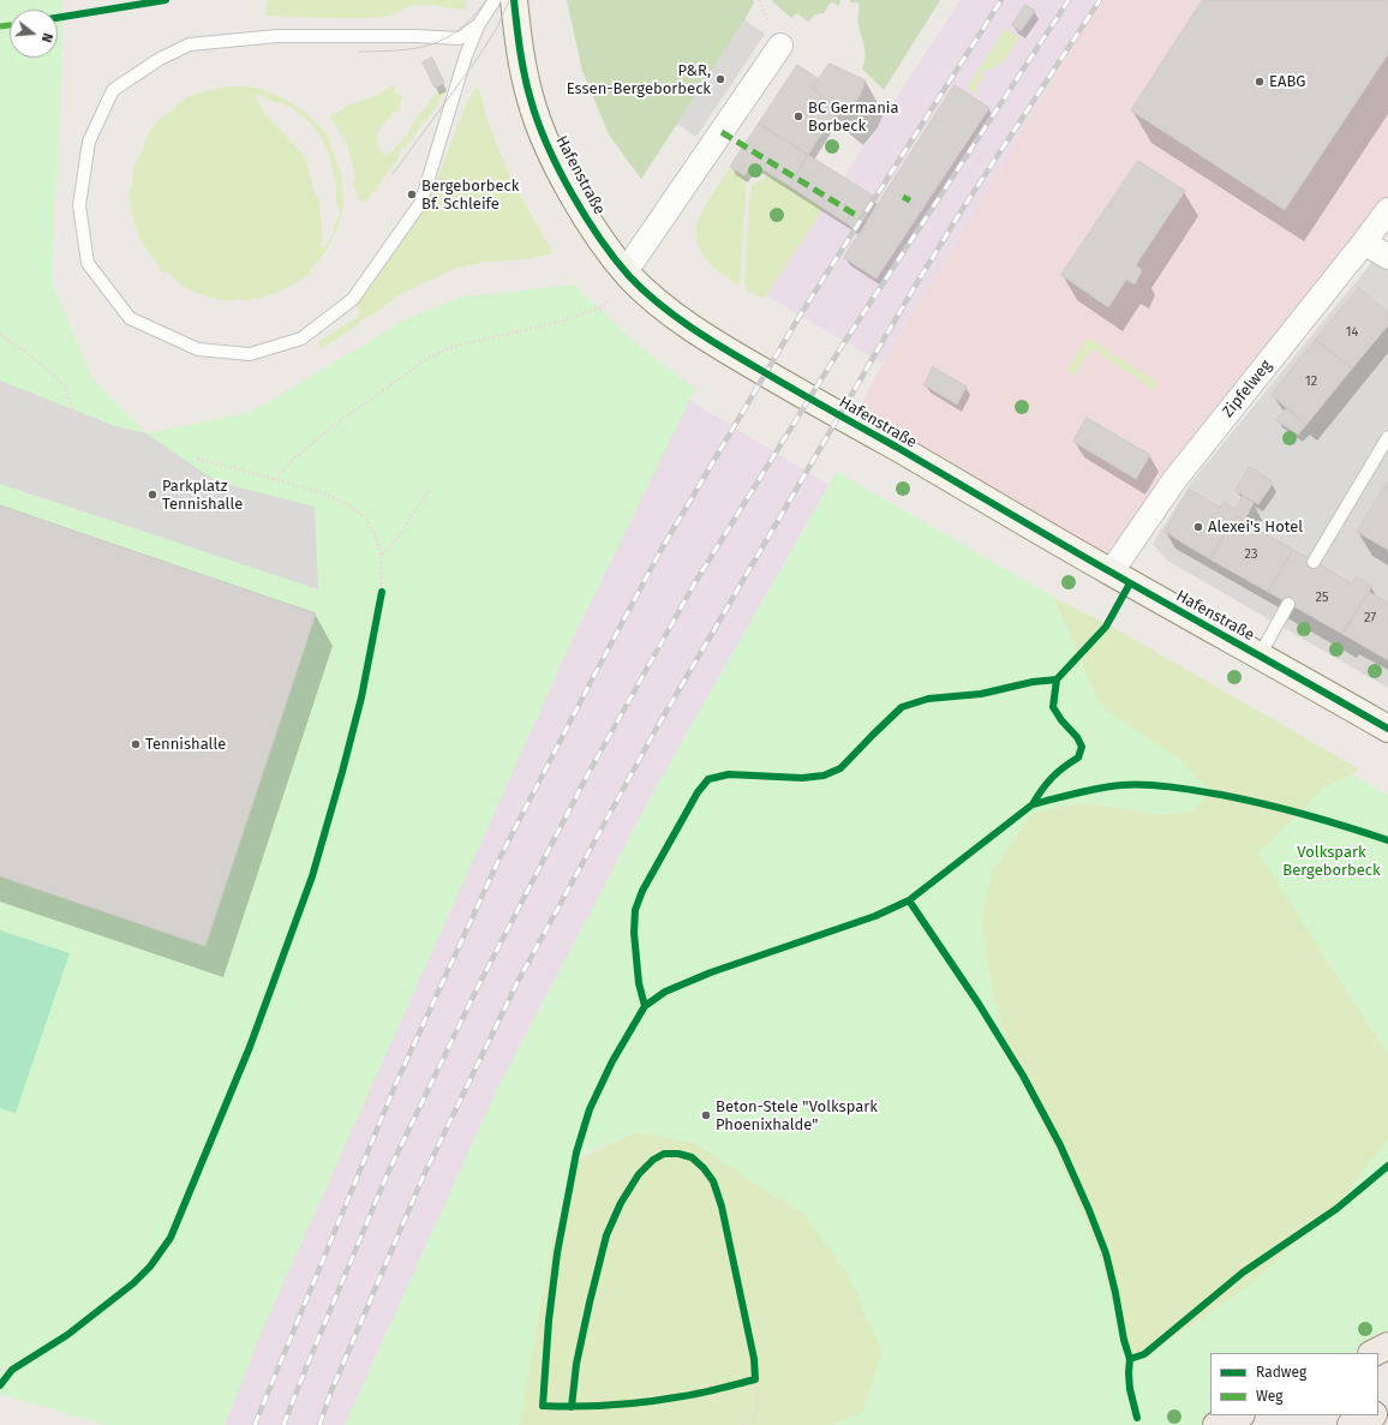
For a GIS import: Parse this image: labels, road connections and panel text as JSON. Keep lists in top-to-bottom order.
{
  "streets": {
    "main road": ["Hafenstraße"],
    "street": ["Zipfelweg"]
  },
  "crossings": [
    ["Hafenstraße", "Zipfelweg"]
  ],
  "parks": ["Volkspark Bergeborbeck"],
  "places": [
    "P&R, Essen-Bergeborbeck",
    "EABG",
    "BC Germania Borbeck",
    "Bergeborbeck Bf. Schleife",
    "Parkplatz Tennishalle",
    "Alexei's Hotel",
    "Tennishalle",
    "Beton-Stele \"Volkspark Phoenixhalde\""
  ],
  "house_numbers": [
    "14",
    "12",
    "23",
    "25",
    "27"
  ],
  "legend": ["Radweg", "Weg"],
  "north": "right"
}
